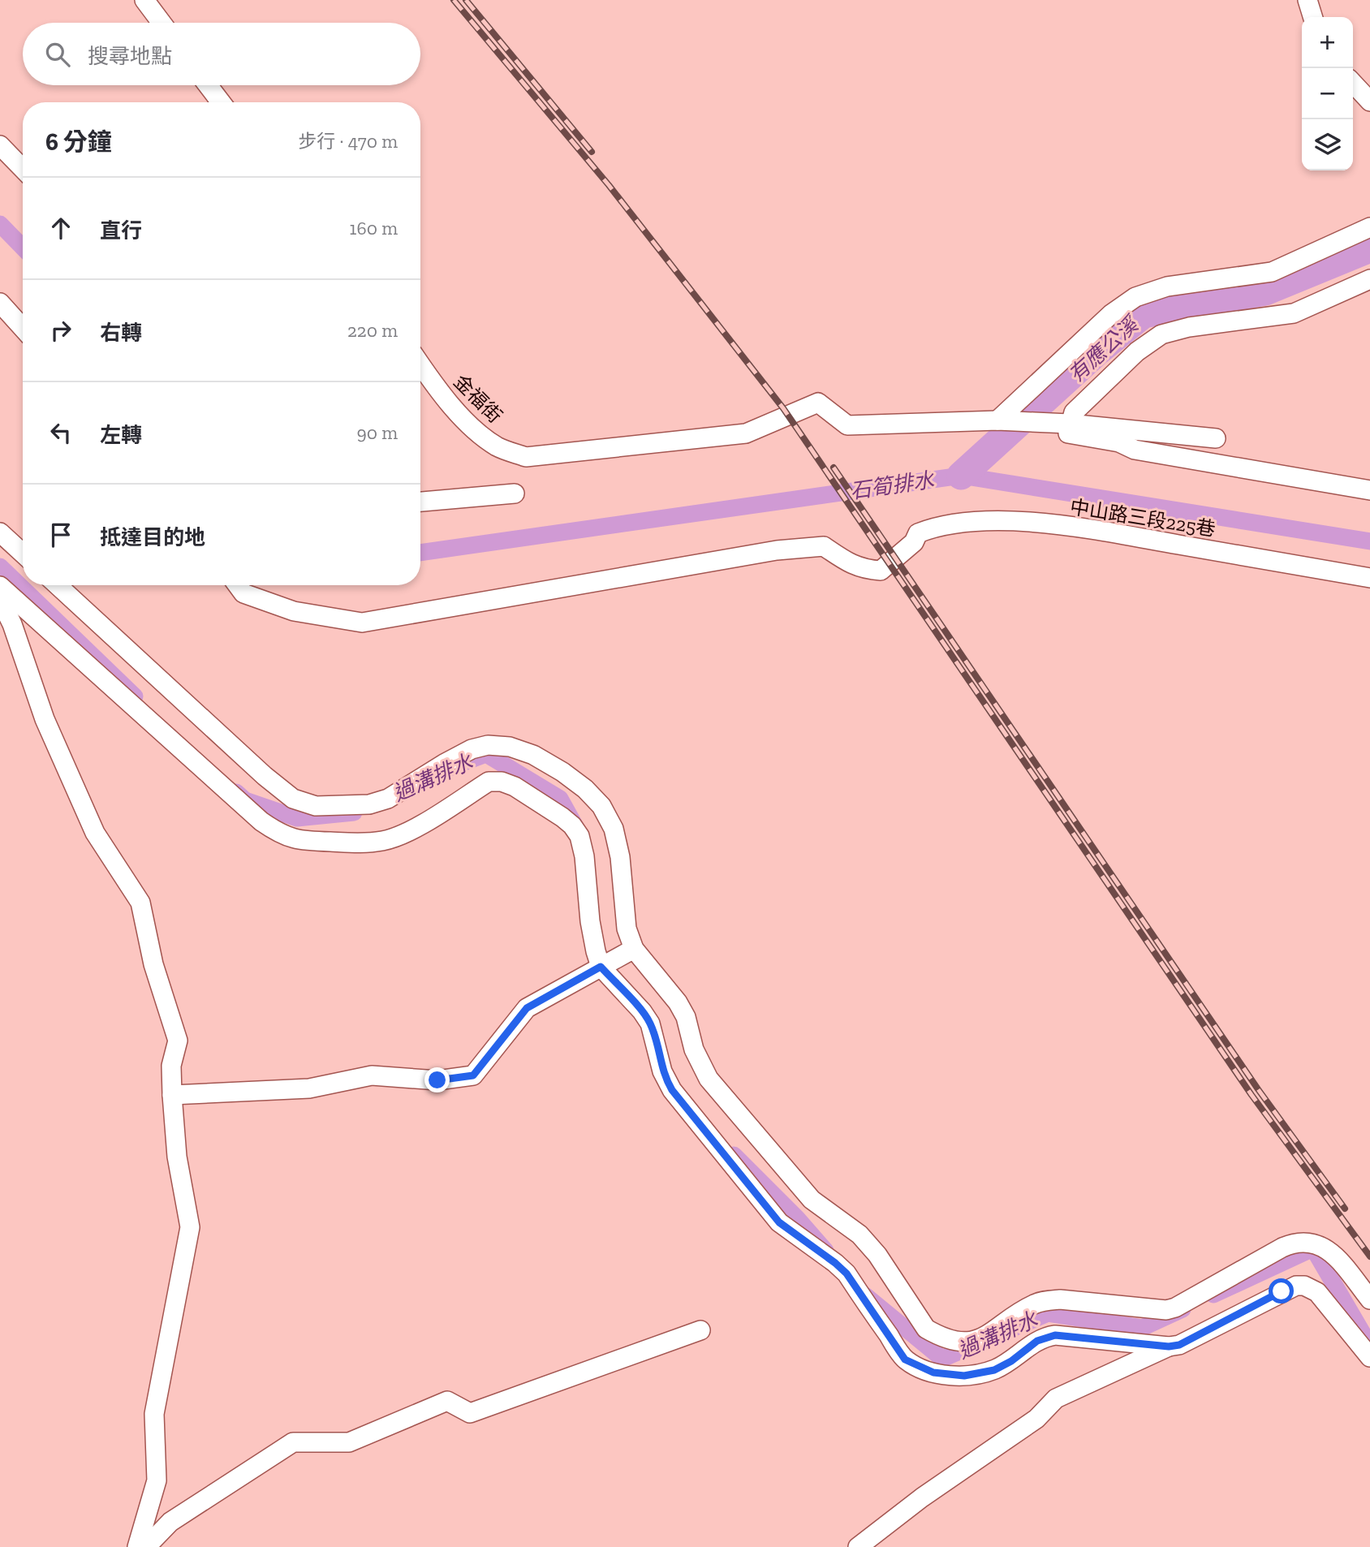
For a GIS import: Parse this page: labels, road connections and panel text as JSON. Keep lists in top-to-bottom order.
{
  "streets": {
    "street": ["金福街", "中山路三段225巷"]
  },
  "water": ["有應公溪", "石筍排水", "過溝排水"],
  "page": {
    "map_buttons": ["+", "−"],
    "search": "搜尋地點",
    "heading": ["6 分鐘", "步行 · 470 m"],
    "list": [
      ["直行", "160 m"],
      ["右轉", "220 m"],
      ["左轉", "90 m"],
      "抵達目的地"
    ]
  }
}
